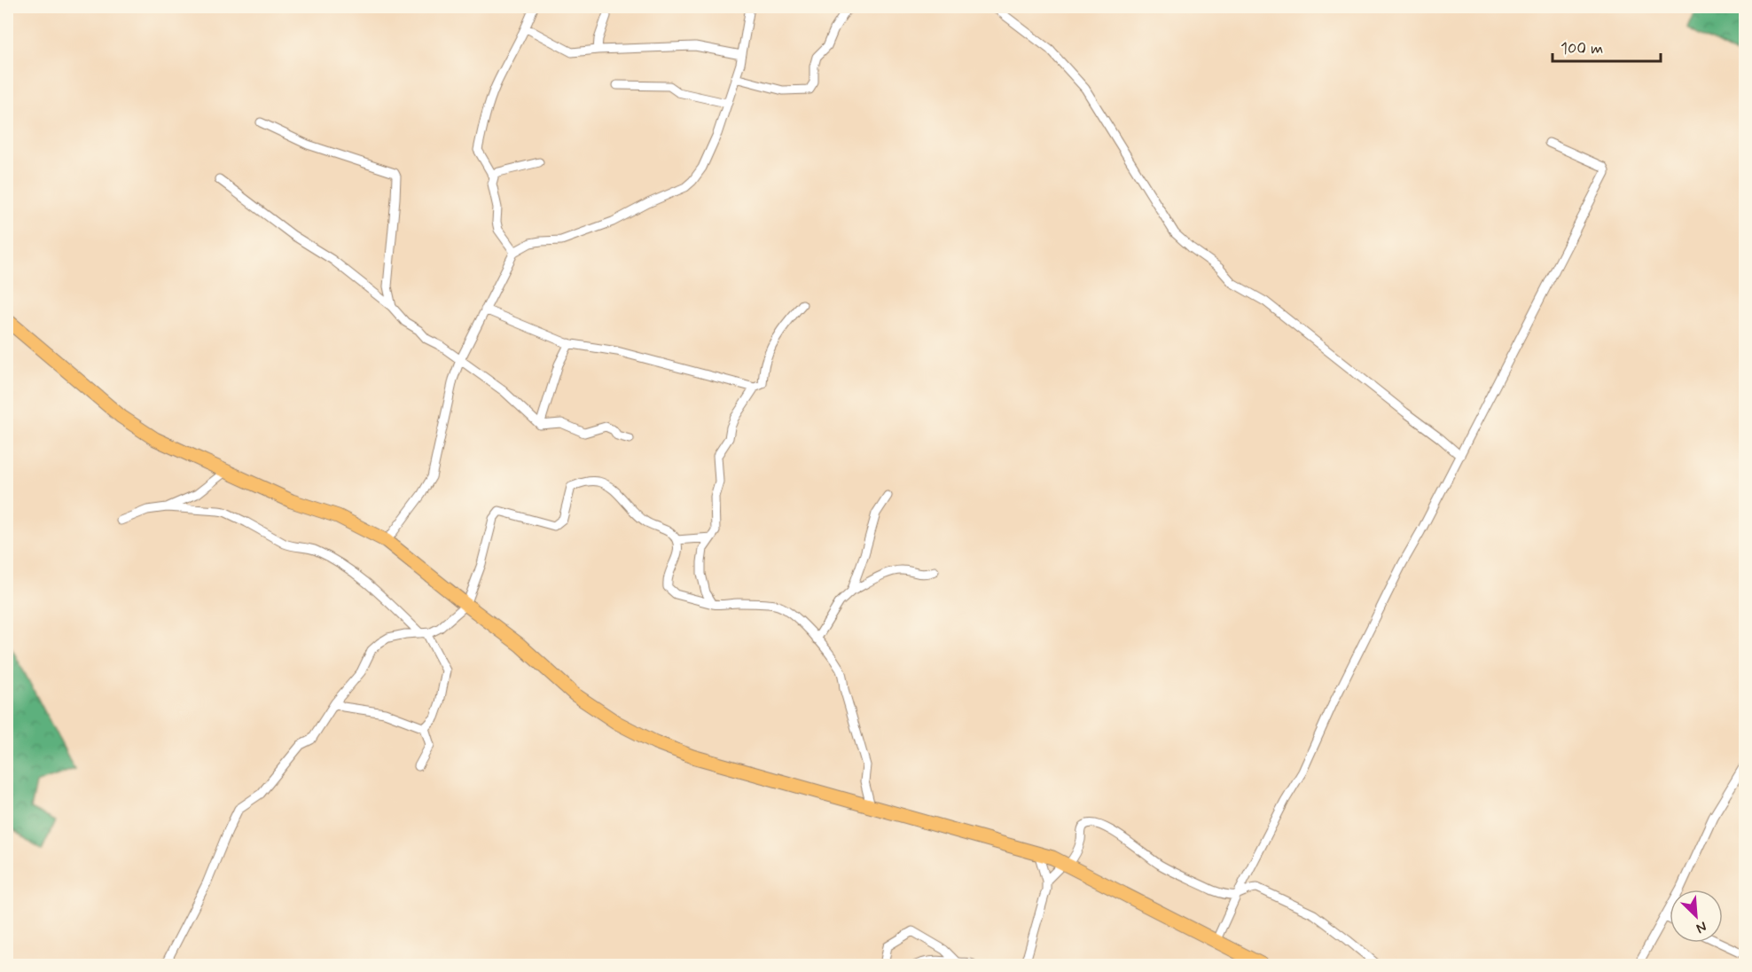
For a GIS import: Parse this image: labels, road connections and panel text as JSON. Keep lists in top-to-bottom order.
{
  "scale_bar": "100 m",
  "north": "bottom right"
}
